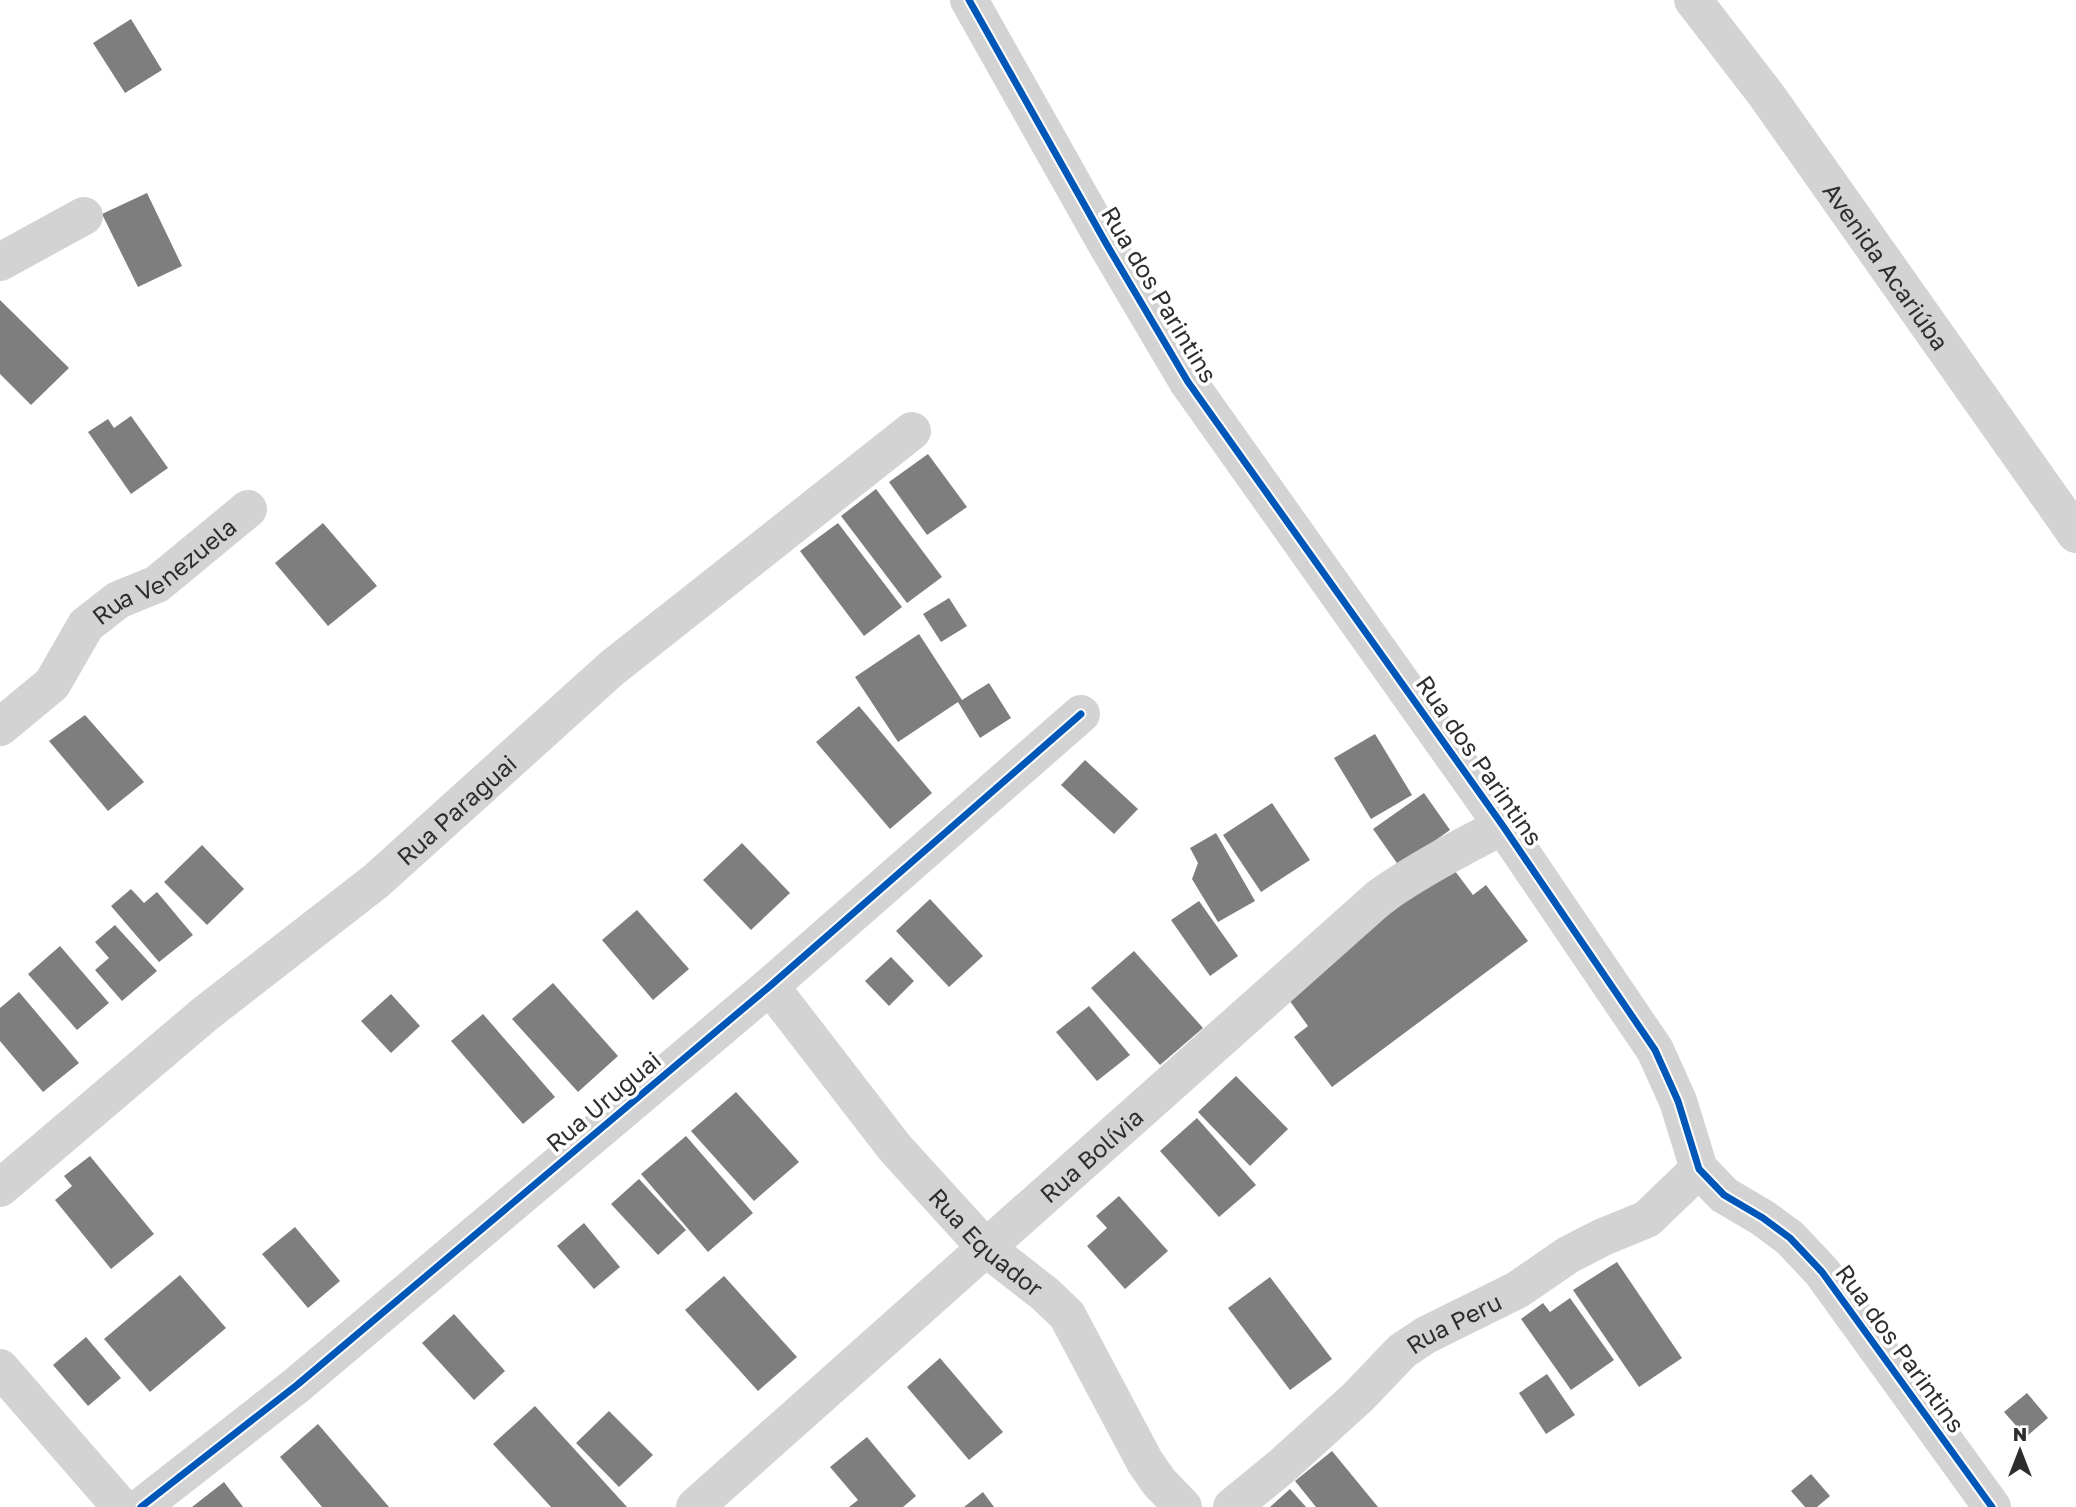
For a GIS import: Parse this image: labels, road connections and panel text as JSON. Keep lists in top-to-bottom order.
{
  "streets": {
    "street": [
      "Avenida Acariúba",
      "Rua dos Parintins",
      "Rua Venezuela",
      "Rua Paraguai",
      "Rua Uruguai",
      "Rua Bolívia",
      "Rua Equador",
      "Rua Peru"
    ]
  },
  "crossings": [
    ["Rua dos Parintins", "Rua Bolívia"],
    ["Rua dos Parintins", "Rua Peru"],
    ["Rua Uruguai", "Rua Equador"],
    ["Rua Bolívia", "Rua Equador"]
  ],
  "north": "top"
}
